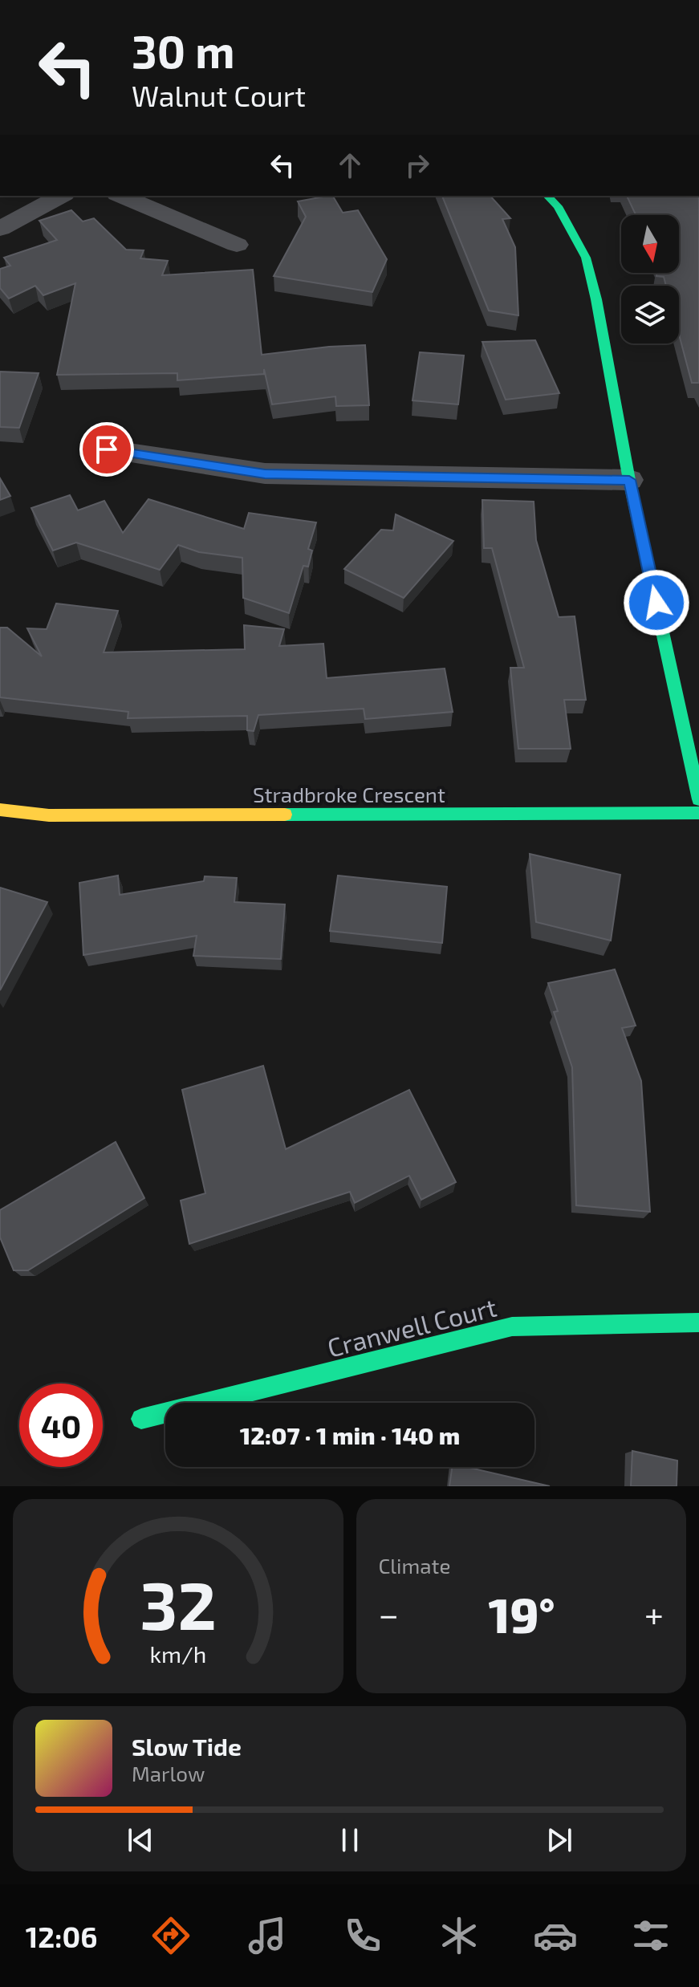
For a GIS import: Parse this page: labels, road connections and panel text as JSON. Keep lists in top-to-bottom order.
{
  "streets": {
    "street": ["Stradbroke Crescent", "Cranwell Court"]
  },
  "north": "bottom",
  "page": {
    "turn": ["30 m", "Walnut Court"],
    "limit": "40",
    "trip": "12:07 · 1 min · 140 m",
    "tile": "Climate",
    "heat": ["−", "19°", "+"],
    "song": ["Slow Tide", "Marlow"],
    "tabs": "12:06",
    "gauge": ["32", "km/h"]
  }
}
